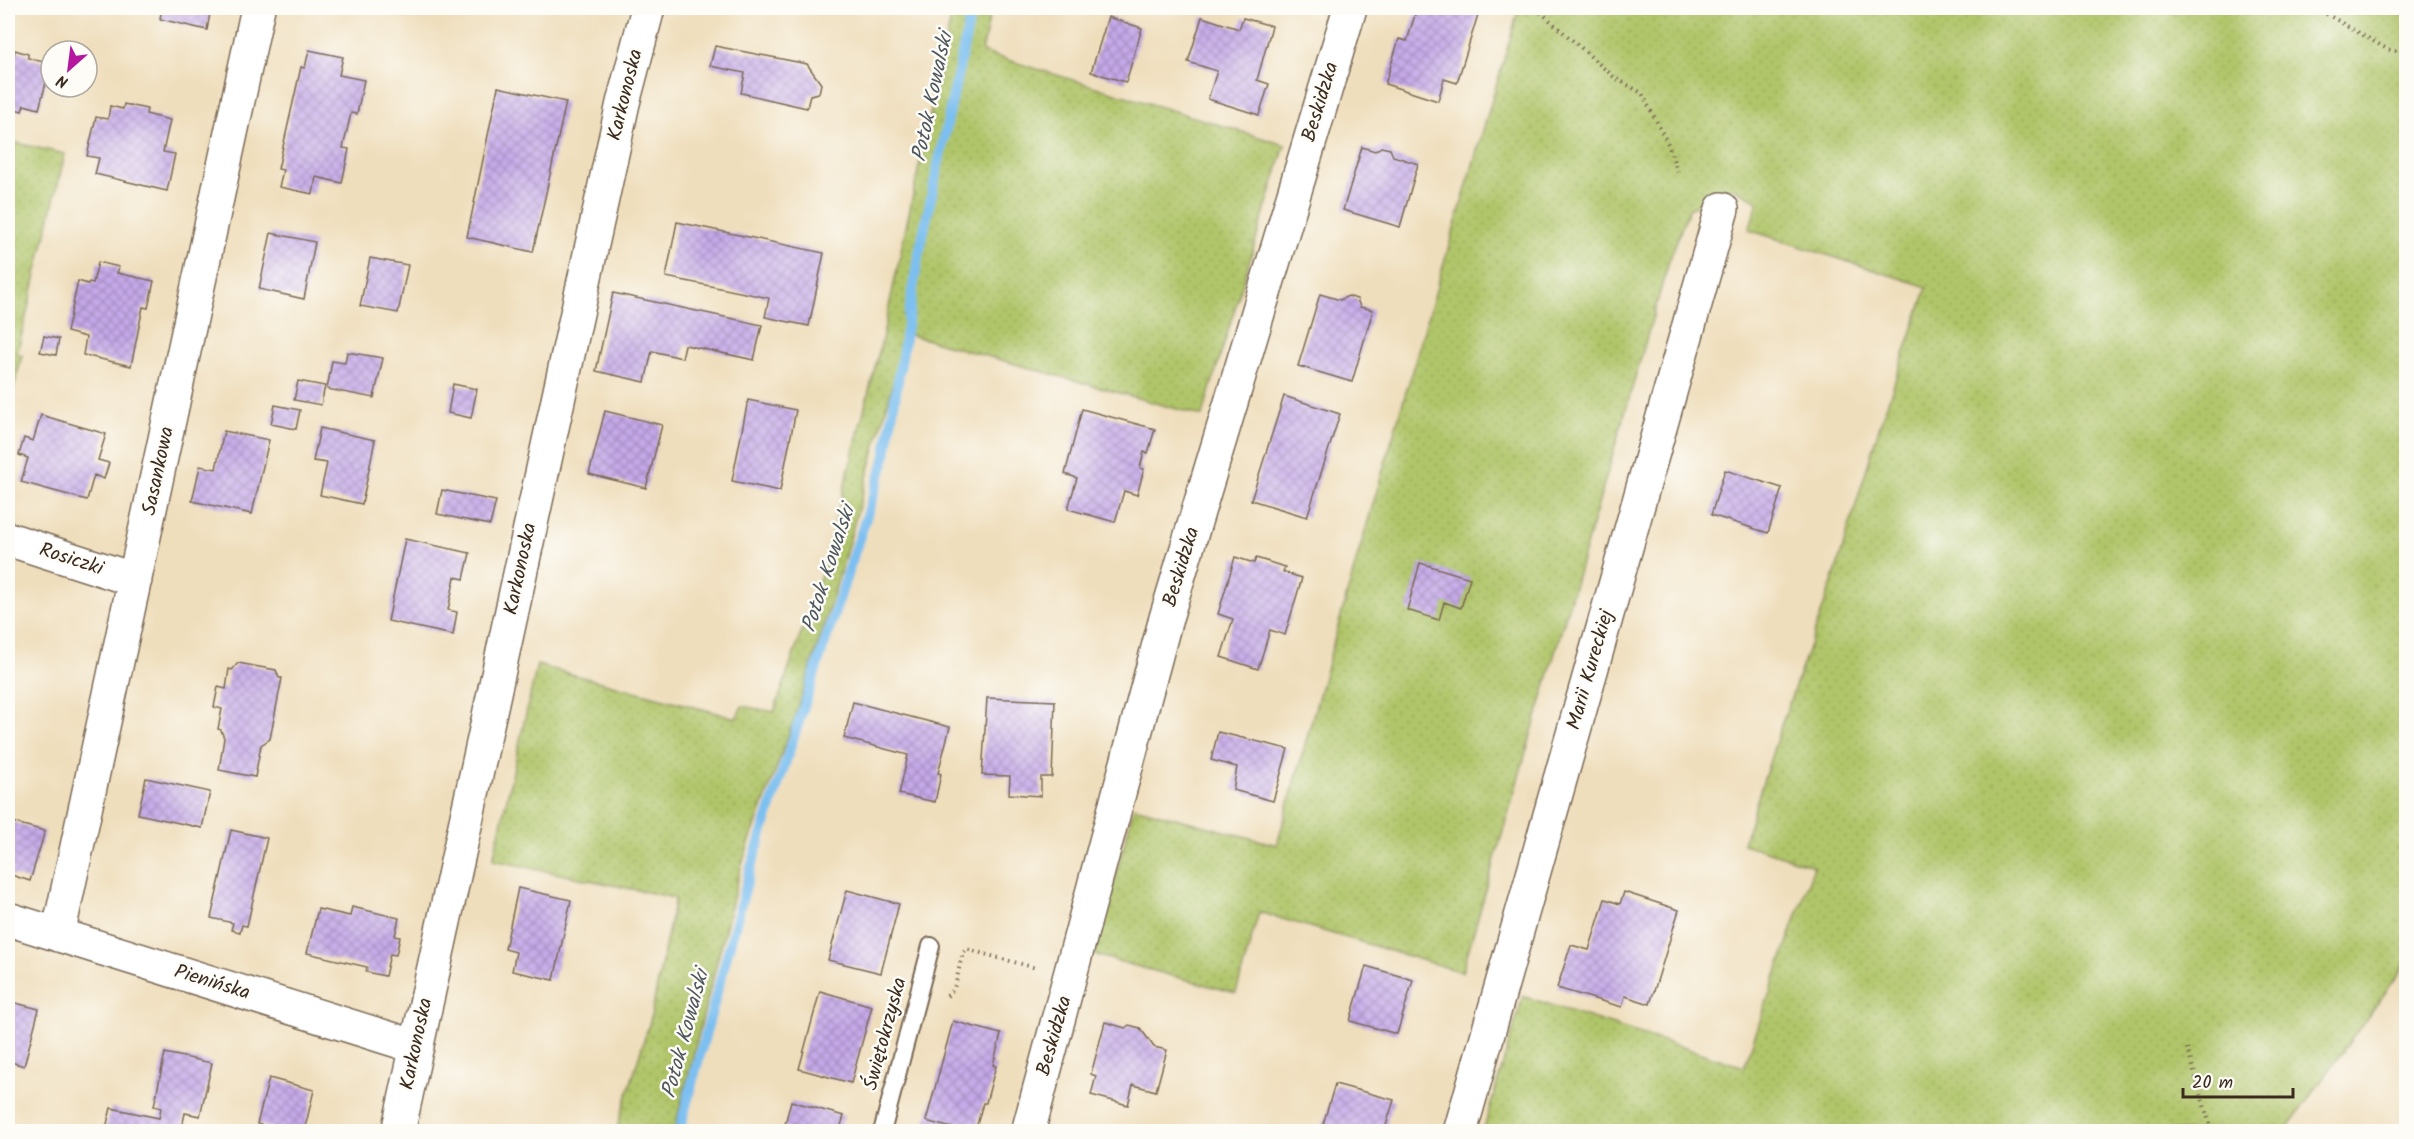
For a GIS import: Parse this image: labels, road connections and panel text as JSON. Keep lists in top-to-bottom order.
{
  "streets": {
    "street": [
      "Karkonoska",
      "Beskidzka",
      "Sasankowa",
      "Rosiczki",
      "Marii Kureckiej",
      "Pienińska"
    ],
    "lane": ["Świętokrzyska"]
  },
  "crossings": [
    ["Karkonoska", "Pienińska"],
    ["Sasankowa", "Rosiczki"],
    ["Sasankowa", "Pienińska"]
  ],
  "water": ["Potok Kowalski"],
  "scale_bar": "20 m",
  "north": "bottom left"
}
